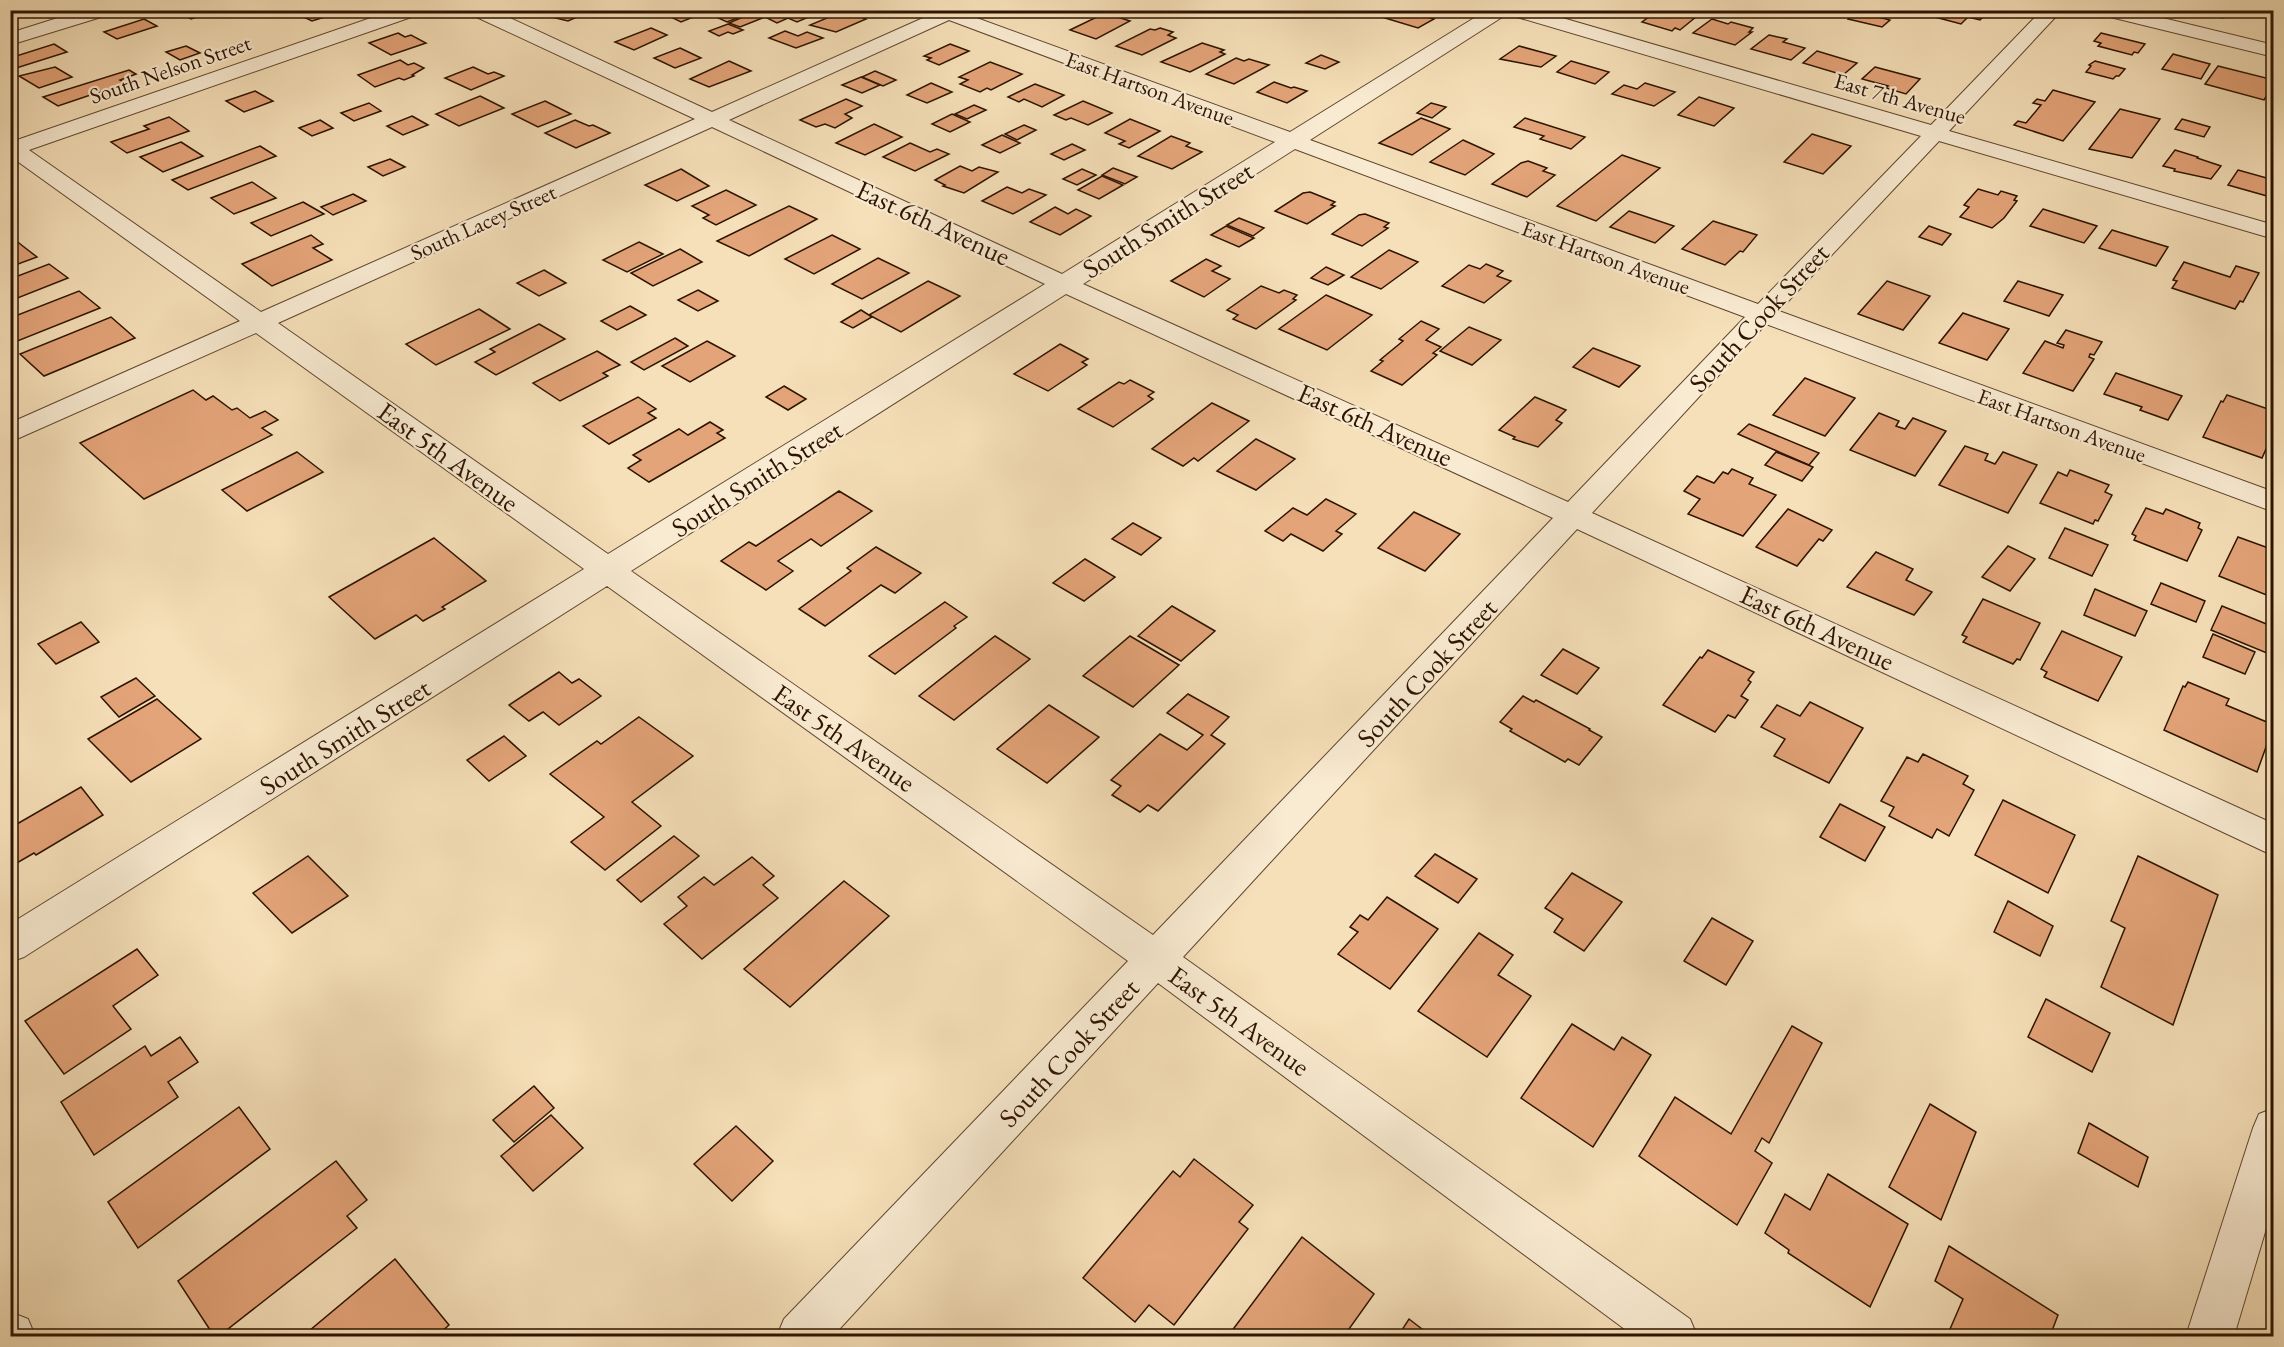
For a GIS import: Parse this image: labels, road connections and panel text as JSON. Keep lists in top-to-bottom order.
{
  "streets": {
    "street": [
      "South Nelson Street",
      "East Hartson Avenue",
      "East 7th Avenue",
      "South Smith Street",
      "South Lacey Street",
      "East 6th Avenue",
      "South Cook Street",
      "East 5th Avenue"
    ]
  },
  "crossings": [
    ["South Nelson Street", "East 5th Avenue"],
    ["East Hartson Avenue", "South Smith Street"],
    ["East Hartson Avenue", "South Lacey Street"],
    ["East Hartson Avenue", "South Cook Street"],
    ["East 7th Avenue", "South Cook Street"],
    ["South Smith Street", "East 6th Avenue"],
    ["South Smith Street", "East 5th Avenue"],
    ["South Lacey Street", "East 6th Avenue"],
    ["South Lacey Street", "East 5th Avenue"],
    ["East 6th Avenue", "South Cook Street"],
    ["South Cook Street", "East 5th Avenue"]
  ]
}
